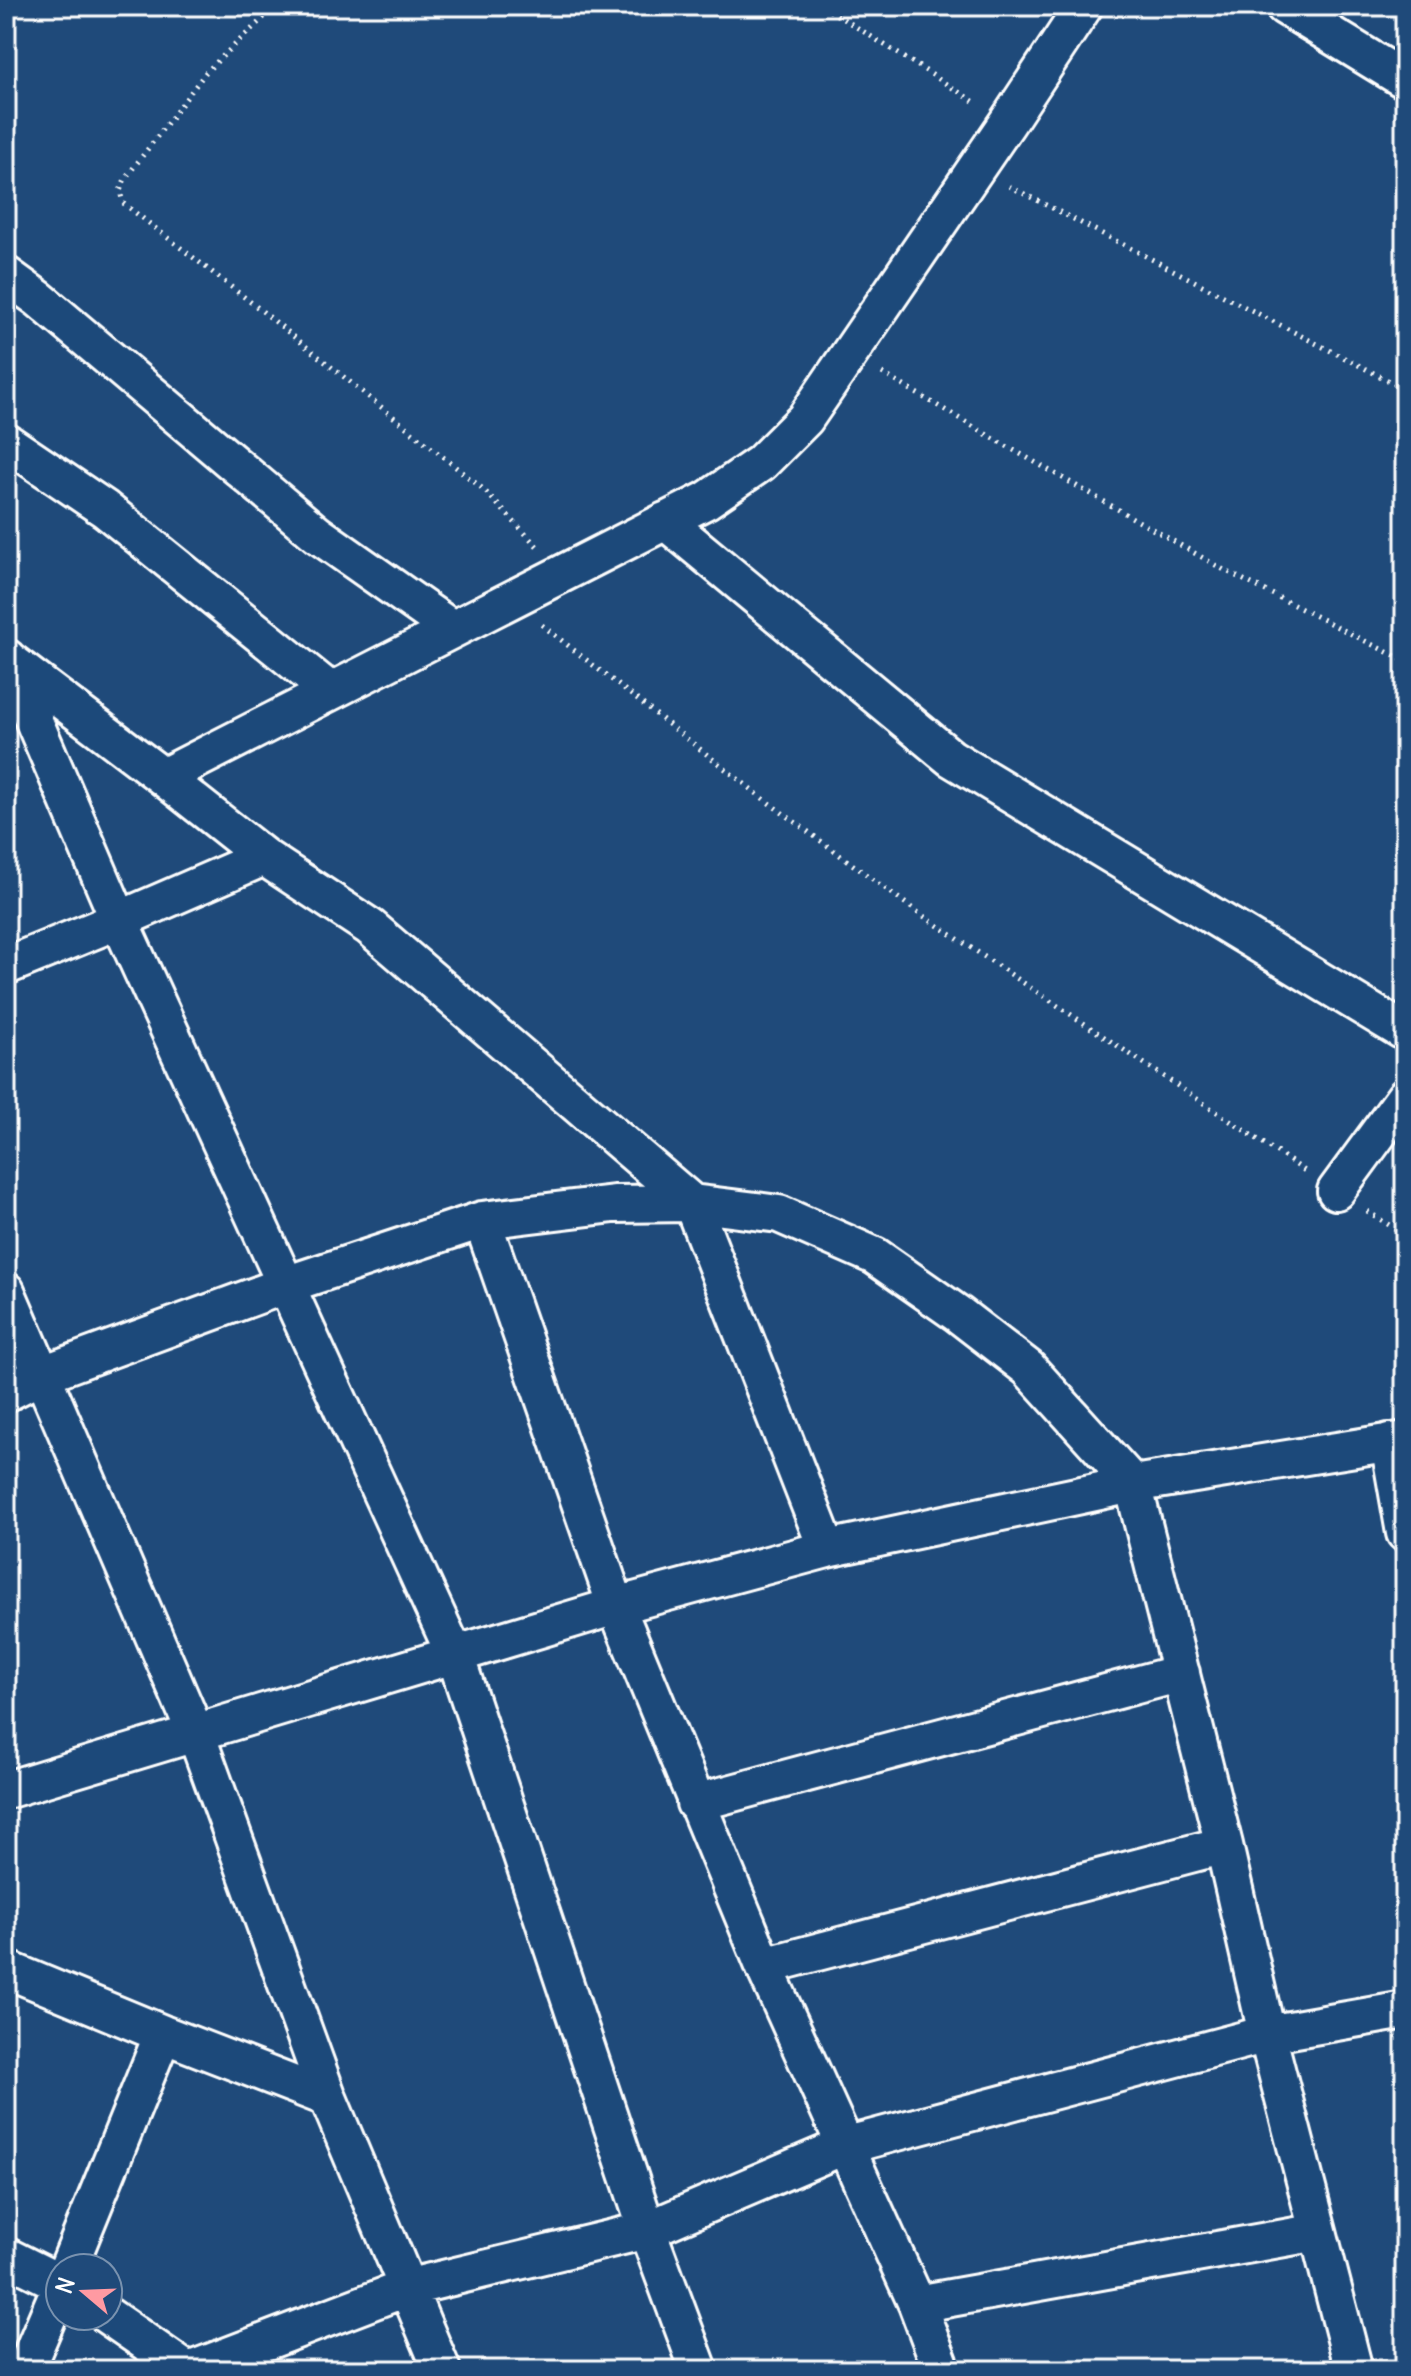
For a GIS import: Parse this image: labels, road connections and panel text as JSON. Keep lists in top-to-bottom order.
{
  "north": "left"
}
